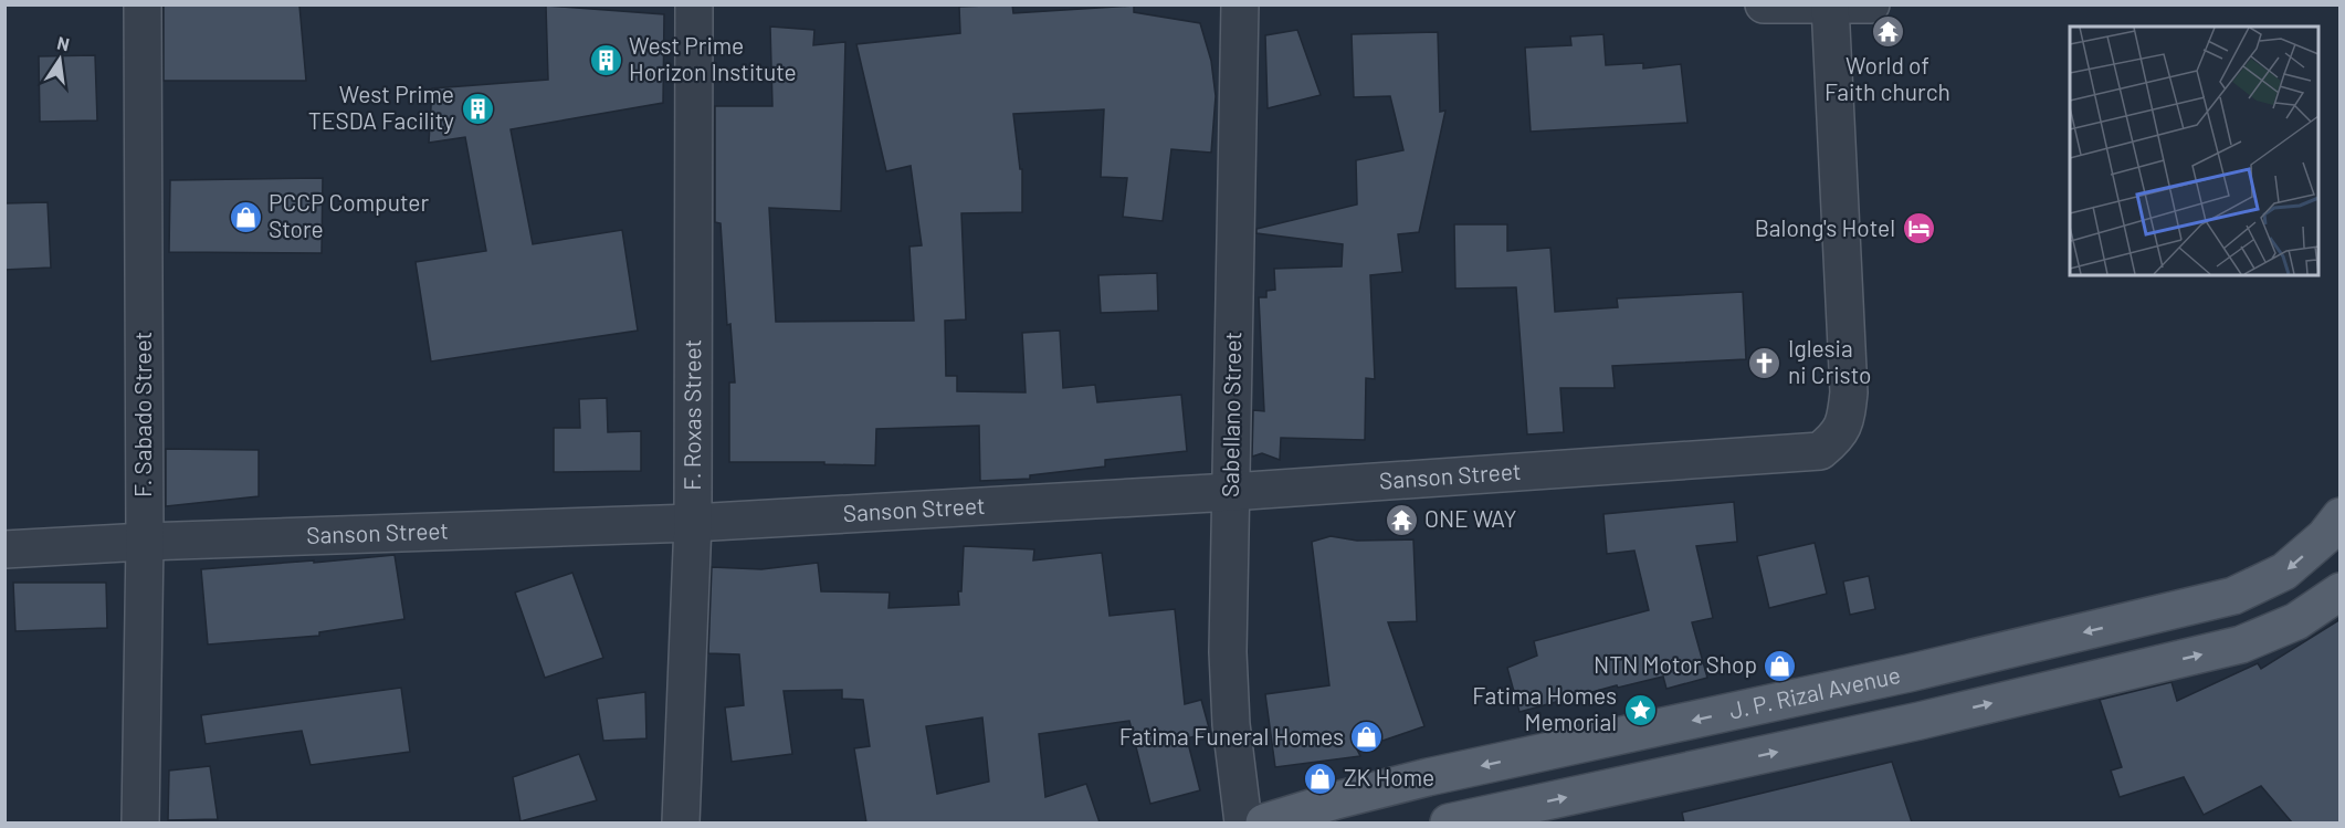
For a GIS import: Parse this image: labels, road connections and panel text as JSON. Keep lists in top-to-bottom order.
{
  "streets": {
    "main road": ["J. P. Rizal Avenue"],
    "street": [
      "F. Sabado Street",
      "F. Roxas Street",
      "Sabellano Street",
      "Sanson Street"
    ]
  },
  "crossings": [
    ["F. Sabado Street", "Sanson Street"],
    ["F. Roxas Street", "Sanson Street"],
    ["Sabellano Street", "Sanson Street"]
  ],
  "places": {
    "temple": ["World of Faith church", "ONE WAY"],
    "building": ["West Prime Horizon Institute", "West Prime TESDA Facility"],
    "shop": [
      "PCCP Computer Store",
      "NTN Motor Shop",
      "Fatima Funeral Homes",
      "ZK Home"
    ],
    "hotel": ["Balong's Hotel"],
    "church": ["Iglesia ni Cristo"],
    "place": ["Fatima Homes Memorial"]
  },
  "north": "top"
}
